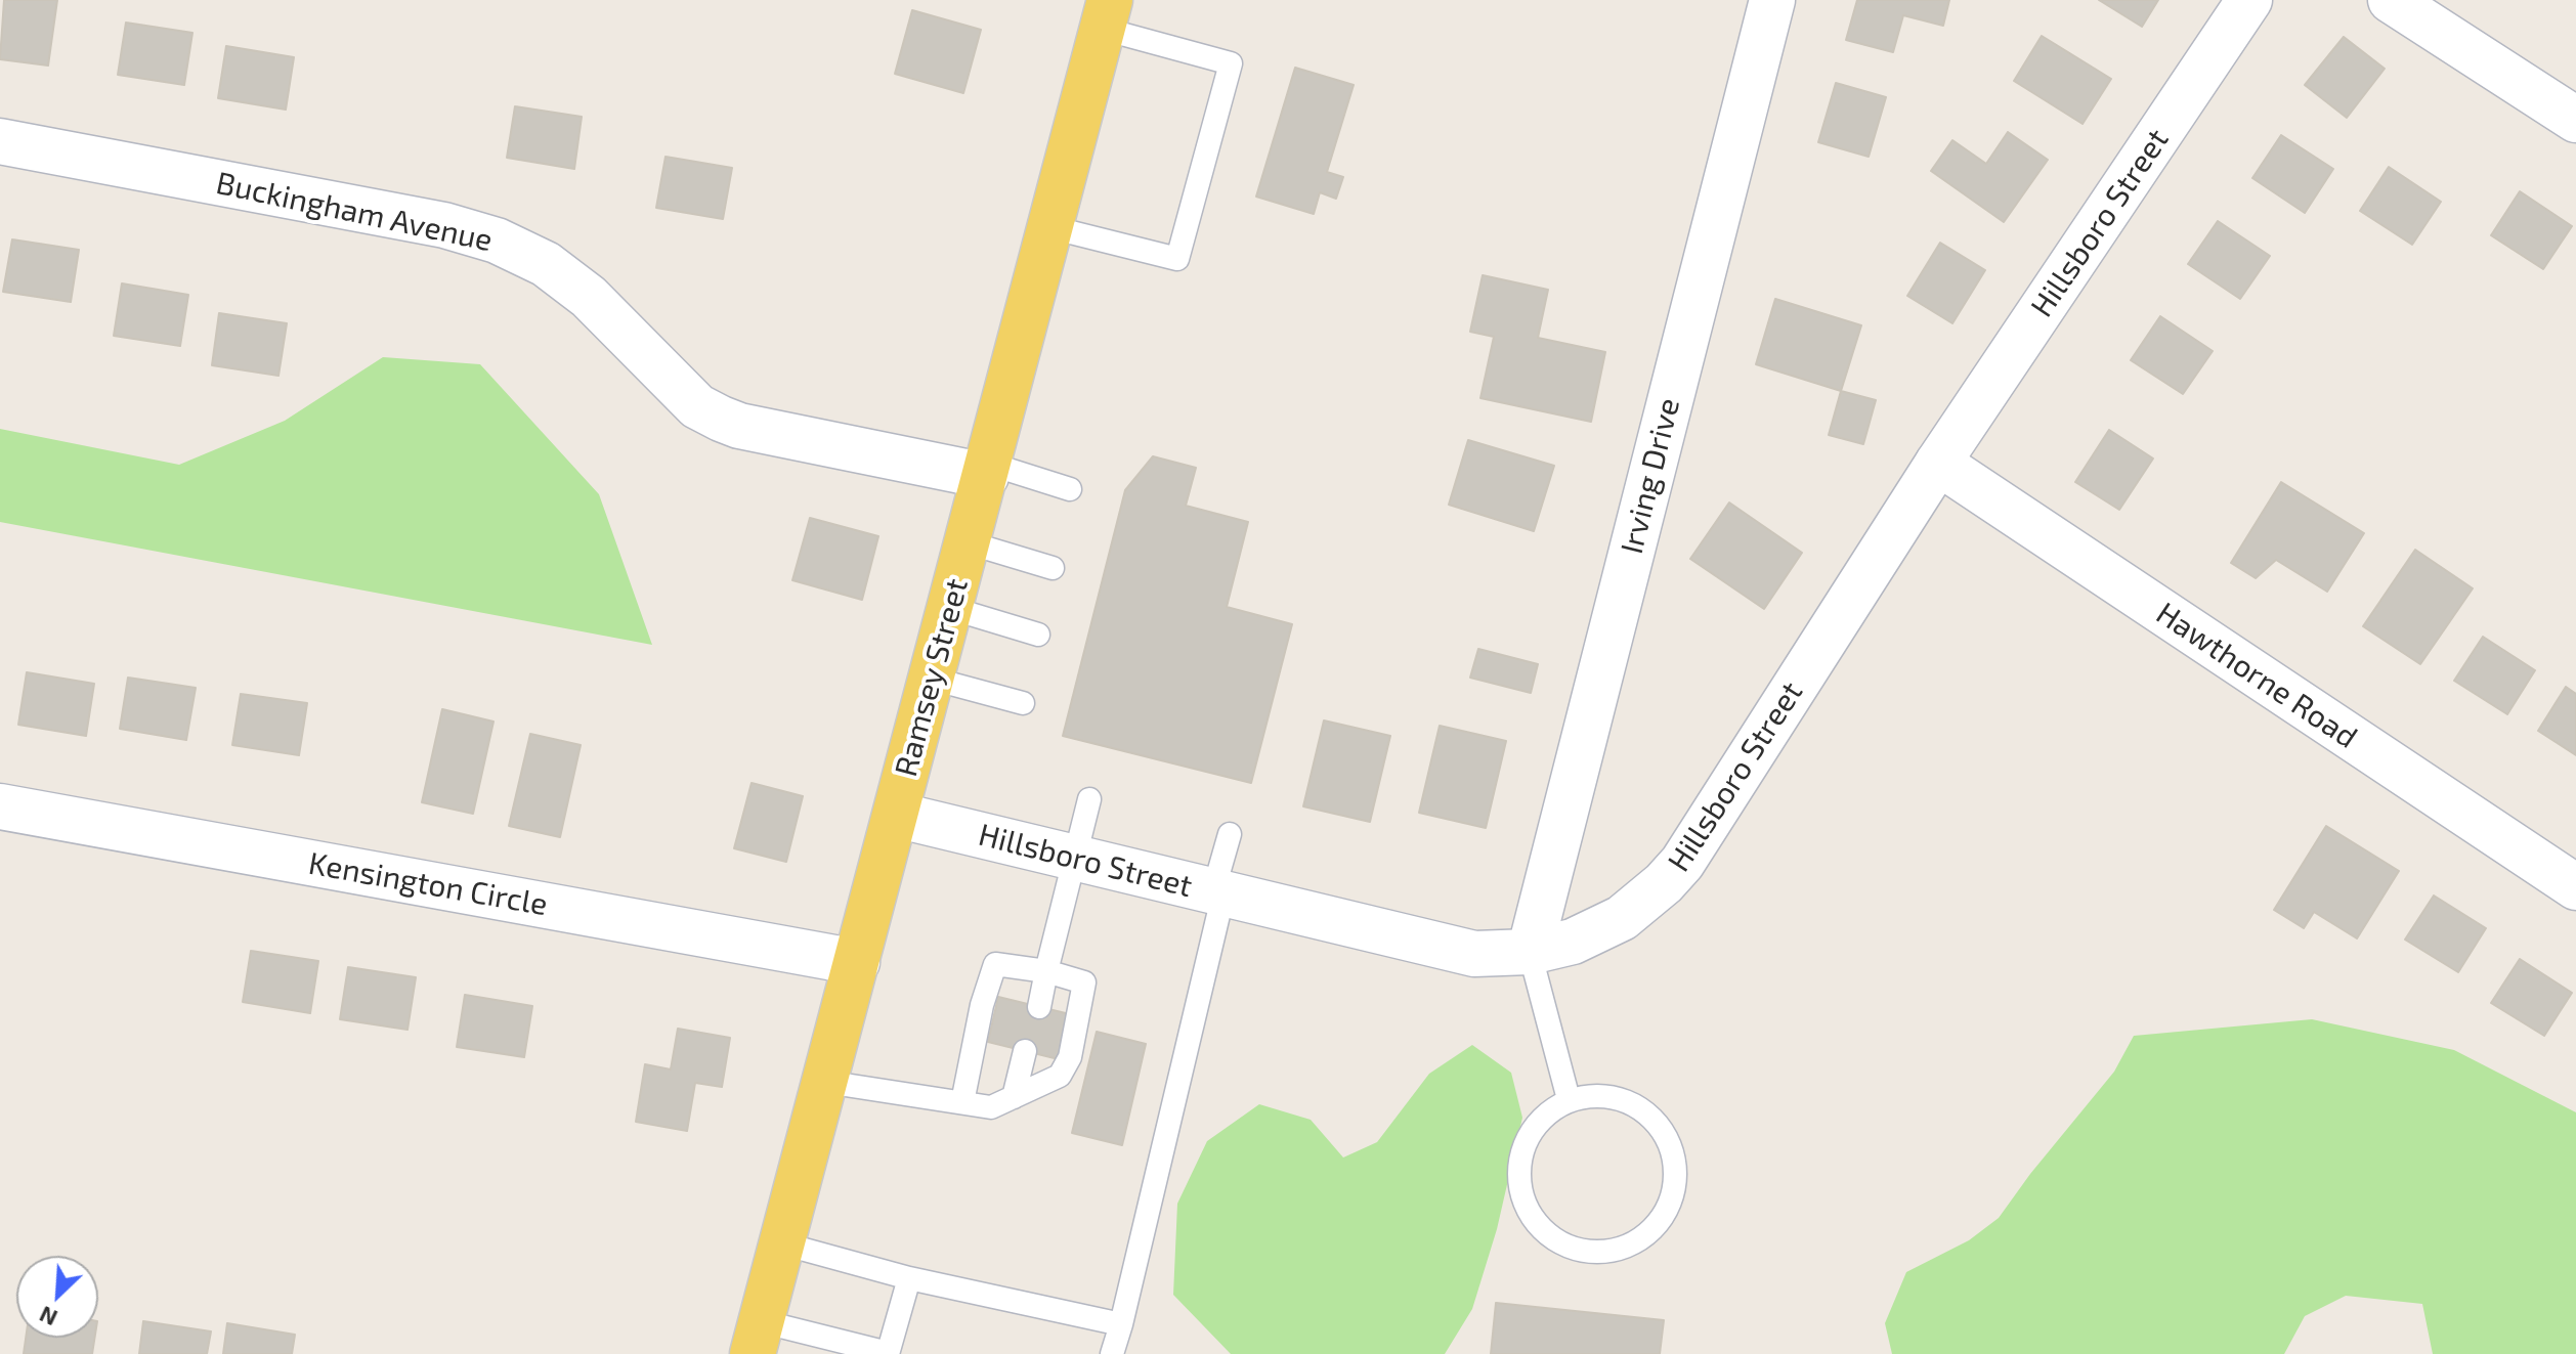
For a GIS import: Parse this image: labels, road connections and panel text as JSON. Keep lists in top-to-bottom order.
{
  "streets": {
    "main road": ["Ramsey Street"],
    "street": [
      "Buckingham Avenue",
      "Hillsboro Street",
      "Irving Drive",
      "Hawthorne Road",
      "Kensington Circle"
    ]
  },
  "crossings": [
    ["Buckingham Avenue", "Ramsey Street"],
    ["Hillsboro Street", "Irving Drive"],
    ["Hillsboro Street", "Hawthorne Road"],
    ["Hillsboro Street", "Ramsey Street"],
    ["Ramsey Street", "Kensington Circle"]
  ],
  "north": "bottom left"
}
